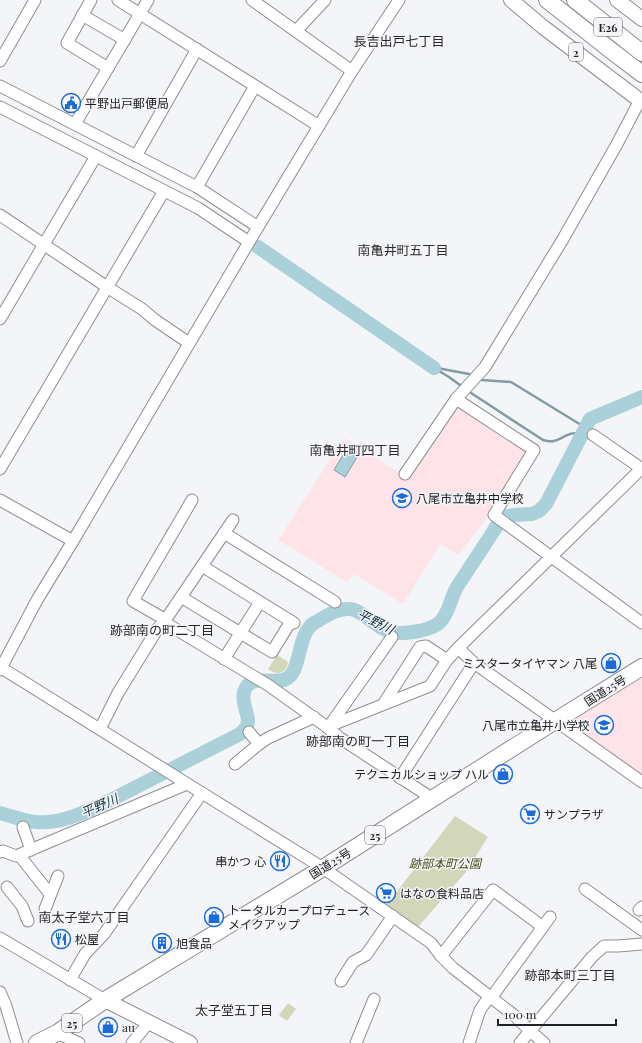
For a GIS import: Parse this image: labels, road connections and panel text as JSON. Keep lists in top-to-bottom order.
{
  "streets": {
    "highway": ["E26", "国道25号", "25"],
    "main road": ["2"]
  },
  "districts": [
    "長吉出戸七丁目",
    "南亀井町五丁目",
    "南亀井町四丁目",
    "跡部南の町二丁目",
    "跡部南の町一丁目",
    "南太子堂六丁目",
    "跡部本町三丁目",
    "太子堂五丁目"
  ],
  "water": ["平野川"],
  "parks": ["跡部本町公園"],
  "places": {
    "public building": ["平野出戸郵便局"],
    "school or university": ["八尾市立亀井中学校", "八尾市立亀井小学校"],
    "shop": [
      "ミスタータイヤマン 八尾",
      "テクニカルショップ ハル",
      "トータルカープロデュース メイクアップ",
      "au"
    ],
    "supermarket": ["サンプラザ", "はなの食料品店"],
    "restaurant": ["串かつ 心", "松屋"],
    "building": ["旭食品"]
  },
  "scale_bar": "100 m"
}
